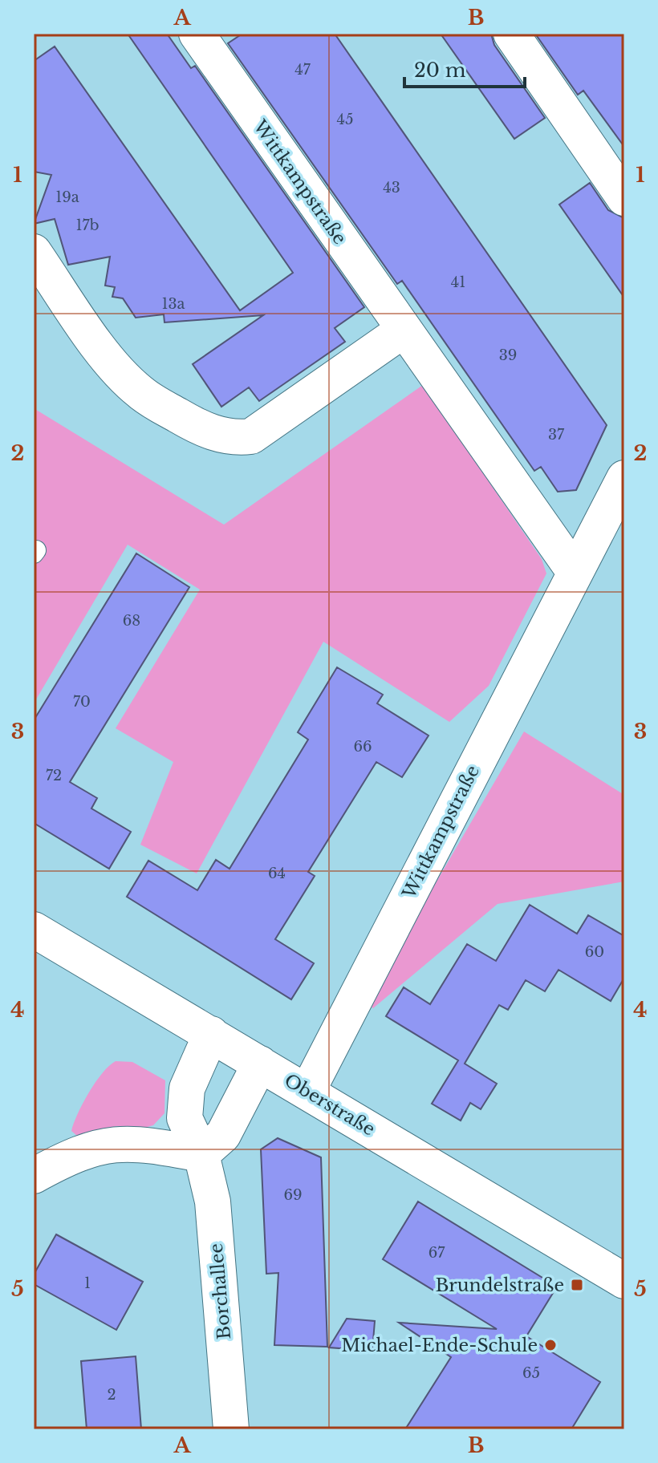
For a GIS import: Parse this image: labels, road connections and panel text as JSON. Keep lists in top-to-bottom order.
{
  "streets": {
    "street": ["Wittkampstraße", "Oberstraße", "Borchallee"]
  },
  "crossings": [
    ["Wittkampstraße", "Oberstraße"],
    ["Oberstraße", "Borchallee"]
  ],
  "places": {
    "transit": ["Brundelstraße"],
    "other": ["Michael-Ende-Schule"]
  },
  "house_numbers": [
    "47",
    "45",
    "43",
    "19a",
    "17b",
    "41",
    "13a",
    "39",
    "37",
    "68",
    "70",
    "66",
    "72",
    "64",
    "60",
    "69",
    "67",
    "1",
    "65",
    "2"
  ],
  "scale_bar": "20 m",
  "grid": {
    "columns": ["A", "B"],
    "rows": [
      "1",
      "2",
      "3",
      "4",
      "5"
    ]
  }
}
